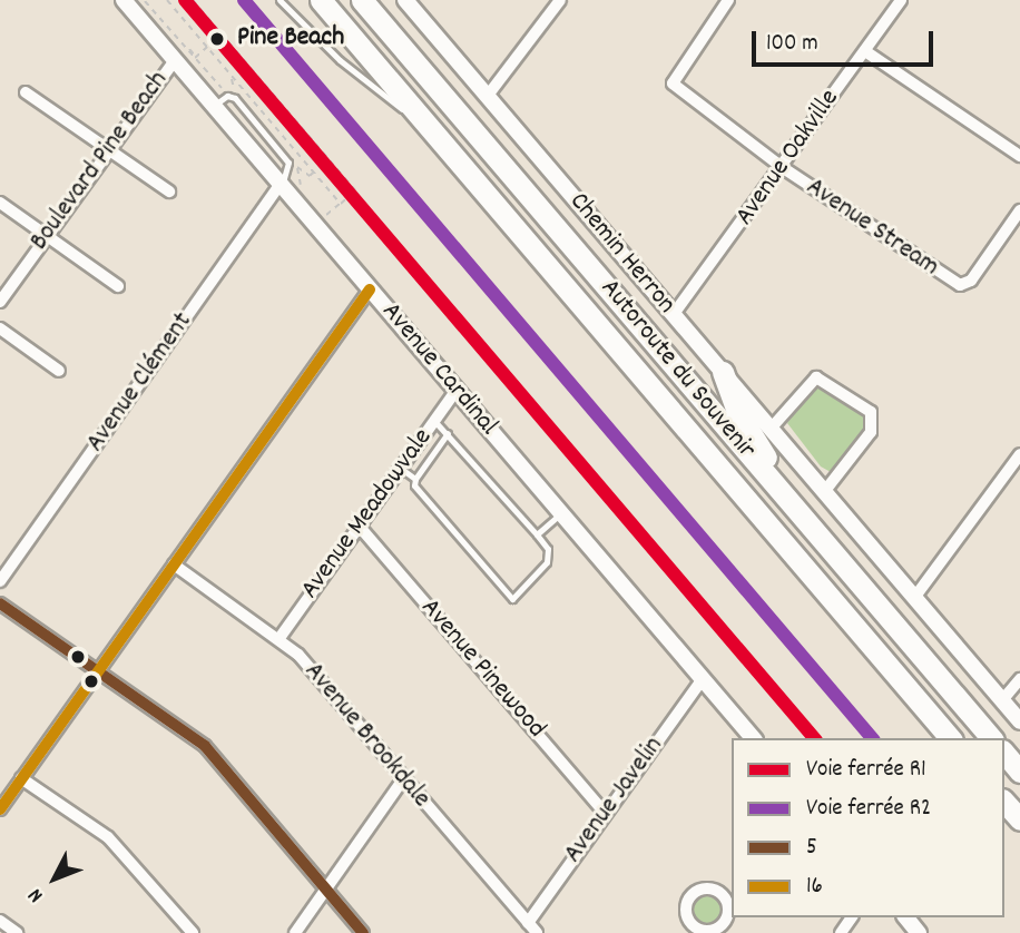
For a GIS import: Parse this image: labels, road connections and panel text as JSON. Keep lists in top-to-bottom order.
{
  "streets": {
    "highway": ["Autoroute du Souvenir"],
    "main road": ["Chemin Herron", "Avenue Cardinal"],
    "street": [
      "Avenue Oakville",
      "Boulevard Pine Beach",
      "Avenue Stream",
      "Avenue Clément",
      "Avenue Meadowvale",
      "Avenue Pinewood",
      "Avenue Brookdale",
      "Avenue Javelin"
    ]
  },
  "crossings": [
    ["Avenue Oakville", "Avenue Stream"],
    ["Avenue Oakville", "Chemin Herron"],
    ["Boulevard Pine Beach", "Avenue Cardinal"],
    ["Avenue Cardinal", "Avenue Clément"],
    ["Avenue Cardinal", "Avenue Meadowvale"],
    ["Avenue Cardinal", "Avenue Javelin"],
    ["Avenue Meadowvale", "Avenue Pinewood"],
    ["Avenue Meadowvale", "Avenue Brookdale"],
    ["Avenue Pinewood", "Avenue Javelin"],
    ["Avenue Brookdale", "Avenue Javelin"]
  ],
  "places": ["Pine Beach"],
  "lines": [
    "rail line R1",
    "rail line R2",
    "transit line 16",
    "transit line 5"
  ],
  "legend": [
    "Voie ferrée R1",
    "Voie ferrée R2",
    "5",
    "16"
  ],
  "scale_bar": "100 m",
  "north": "bottom left"
}
